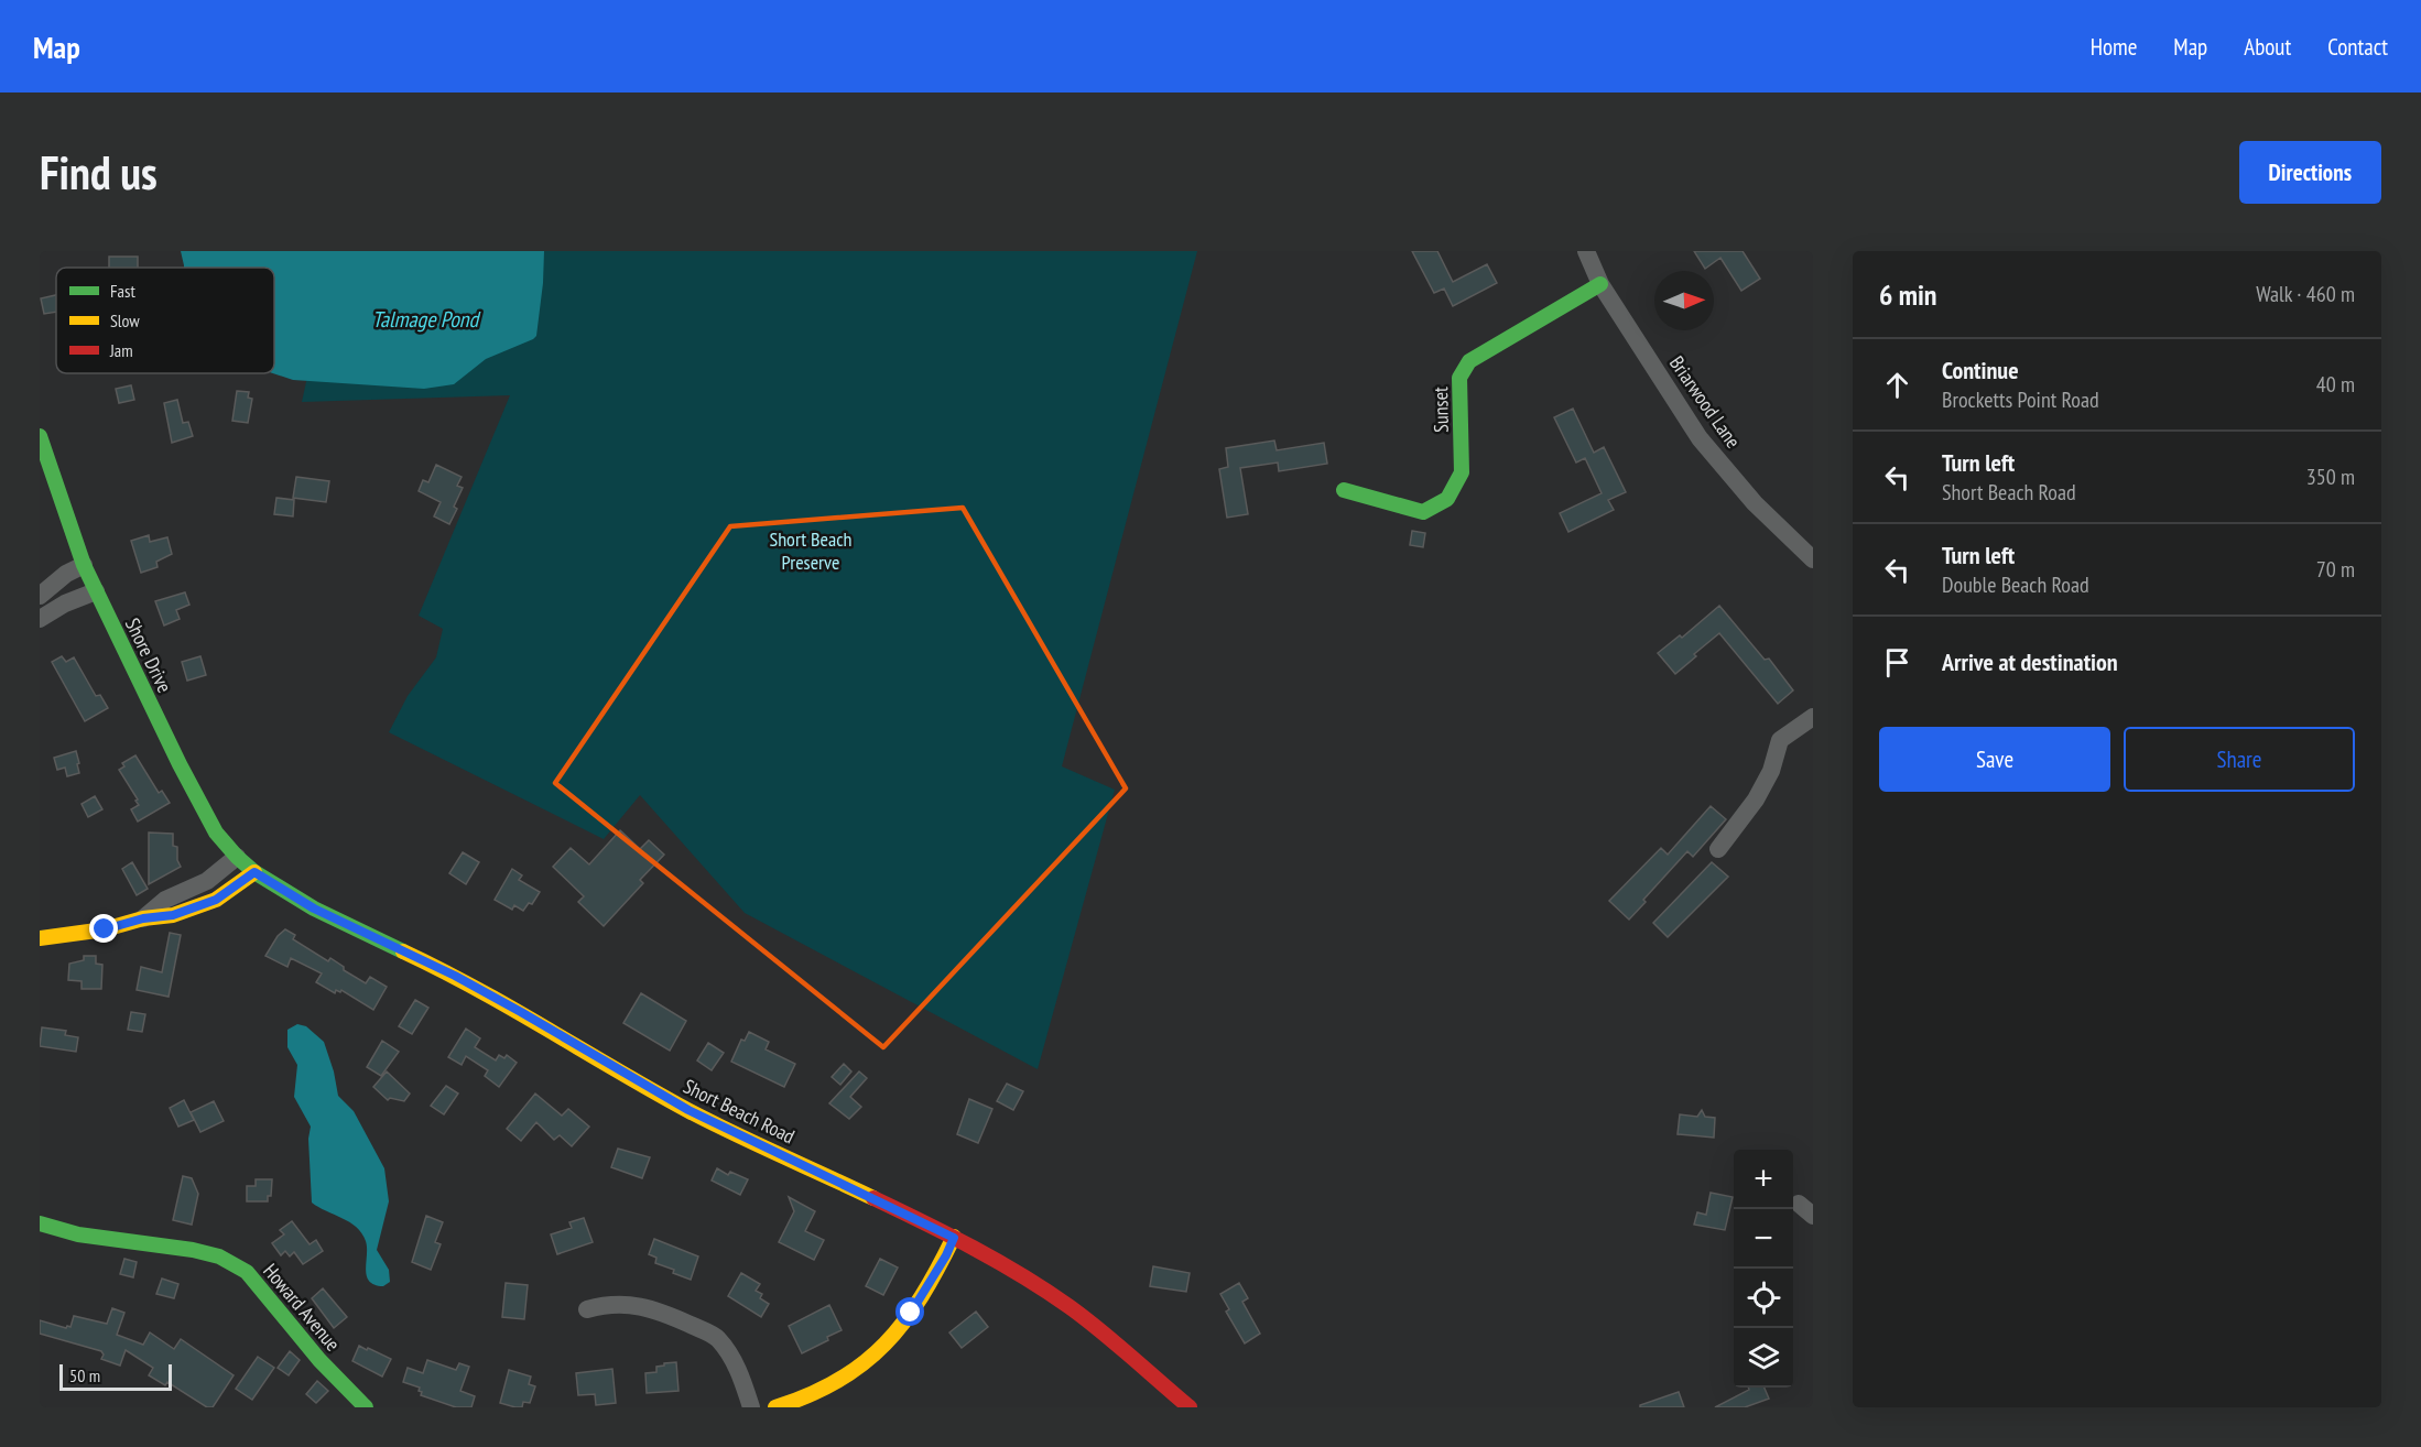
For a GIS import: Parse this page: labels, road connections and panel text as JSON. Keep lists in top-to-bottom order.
{
  "streets": {
    "main road": [
      "Sunset",
      "Shore Drive",
      "Short Beach Road",
      "Howard Avenue"
    ],
    "street": ["Briarwood Lane"]
  },
  "crossings": [
    ["Briarwood Lane", "Sunset"],
    ["Shore Drive", "Short Beach Road"]
  ],
  "water": ["Talmage Pond"],
  "parks": ["Short Beach Preserve"],
  "legend": ["Fast", "Slow", "Jam"],
  "scale_bar": "50 m",
  "north": "right",
  "page": {
    "header": "Map",
    "nav": [
      "Home",
      "Map",
      "About",
      "Contact"
    ],
    "buttons": [
      "Directions",
      ["Save", "Share"]
    ],
    "title": "Find us",
    "heading": ["6 min", "Walk · 460 m"],
    "list": [
      ["Continue", "Brocketts Point Road", "40 m"],
      ["Turn left", "Short Beach Road", "350 m"],
      ["Turn left", "Double Beach Road", "70 m"],
      "Arrive at destination"
    ],
    "map_buttons": ["+", "−"],
    "scale": "50 m"
  }
}
